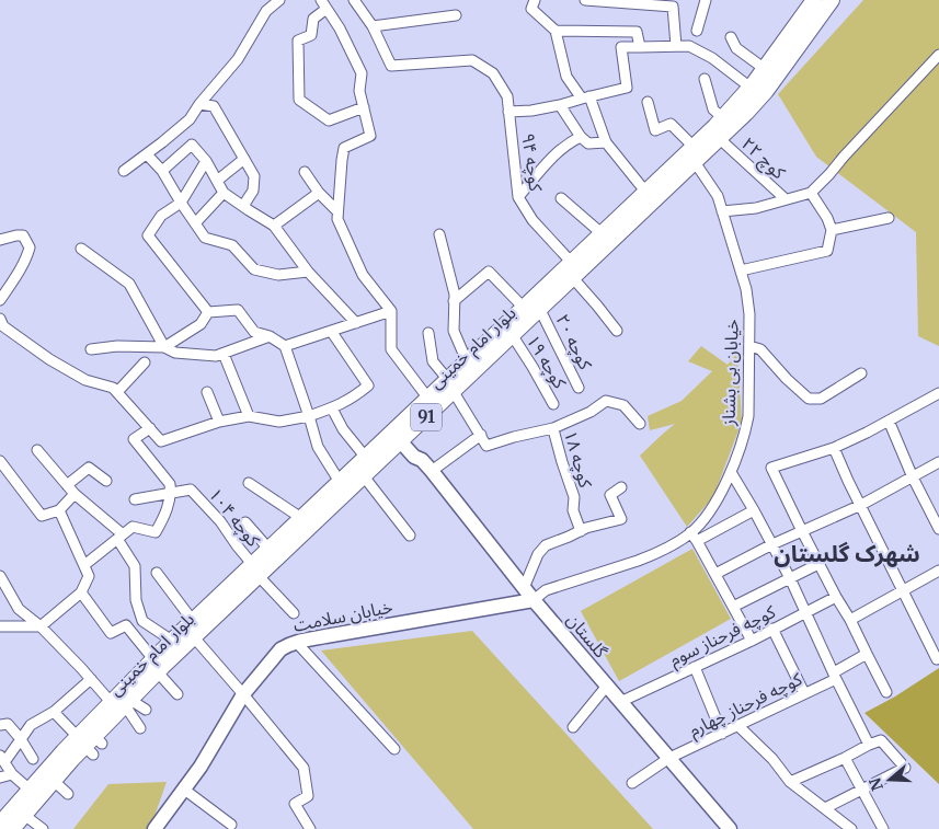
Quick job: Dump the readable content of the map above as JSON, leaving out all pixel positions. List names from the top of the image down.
{
  "streets": {
    "main road": [
      "بلوار امام خمینی",
      "91",
      "خیابان سلامت",
      "گلستان"
    ],
    "street": [
      "کوچ ۲۲",
      "کوچه ۹۴",
      "کوچه ۲۰",
      "کوچه ۱۹",
      "خیابان بی بشناز",
      "کوچه ۱۸",
      "کوچه ۱۰۴",
      "کوچه فرحناز سوم",
      "کوچه فرحناز چهارم"
    ]
  },
  "crossings": [
    ["کوچ ۲۲", "بلوار امام خمینی"],
    ["کوچه ۹۴", "بلوار امام خمینی"],
    ["کوچه ۲۰", "بلوار امام خمینی"],
    ["بلوار امام خمینی", "کوچه ۱۹"],
    ["بلوار امام خمینی", "خیابان بی بشناز"],
    ["بلوار امام خمینی", "کوچه ۱۰۴"],
    ["بلوار امام خمینی", "گلستان"],
    ["خیابان بی بشناز", "خیابان سلامت"],
    ["خیابان بی بشناز", "گلستان"],
    ["خیابان سلامت", "گلستان"],
    ["گلستان", "کوچه فرحناز سوم"],
    ["گلستان", "کوچه فرحناز چهارم"]
  ],
  "districts": ["شهرک گلستان"],
  "north": "left"
}
